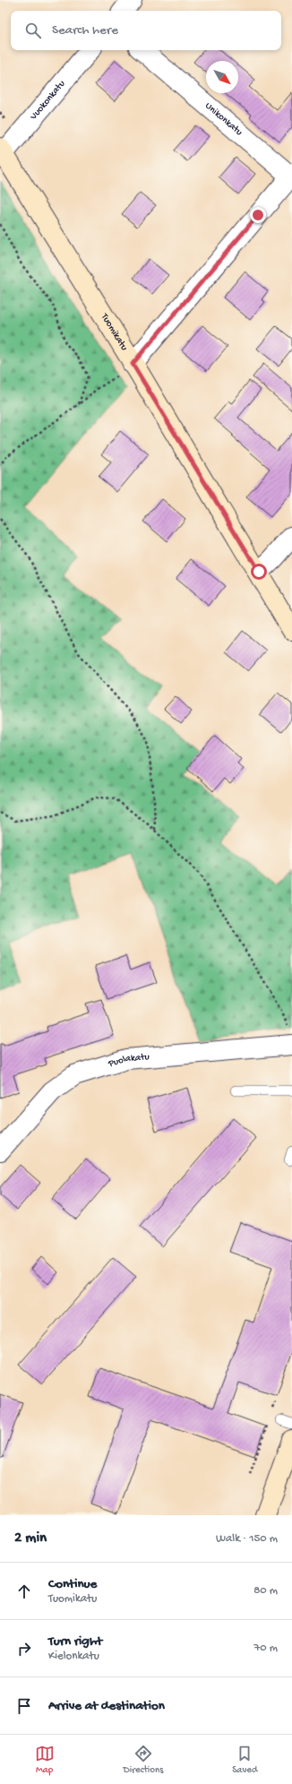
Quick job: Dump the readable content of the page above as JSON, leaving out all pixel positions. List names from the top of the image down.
{
  "streets": {
    "street": [
      "Vuokonkatu",
      "Unikonkatu",
      "Tuomikatu",
      "Puolakatu"
    ]
  },
  "crossings": [
    ["Vuokonkatu", "Tuomikatu"]
  ],
  "north": "bottom right",
  "page": {
    "search": "Search here",
    "heading": ["2 min", "Walk · 150 m"],
    "list": [
      ["Continue", "Tuomikatu", "80 m"],
      ["Turn right", "Kielonkatu", "70 m"],
      "Arrive at destination"
    ],
    "nav": ["Map", "Directions", "Saved"]
  }
}
